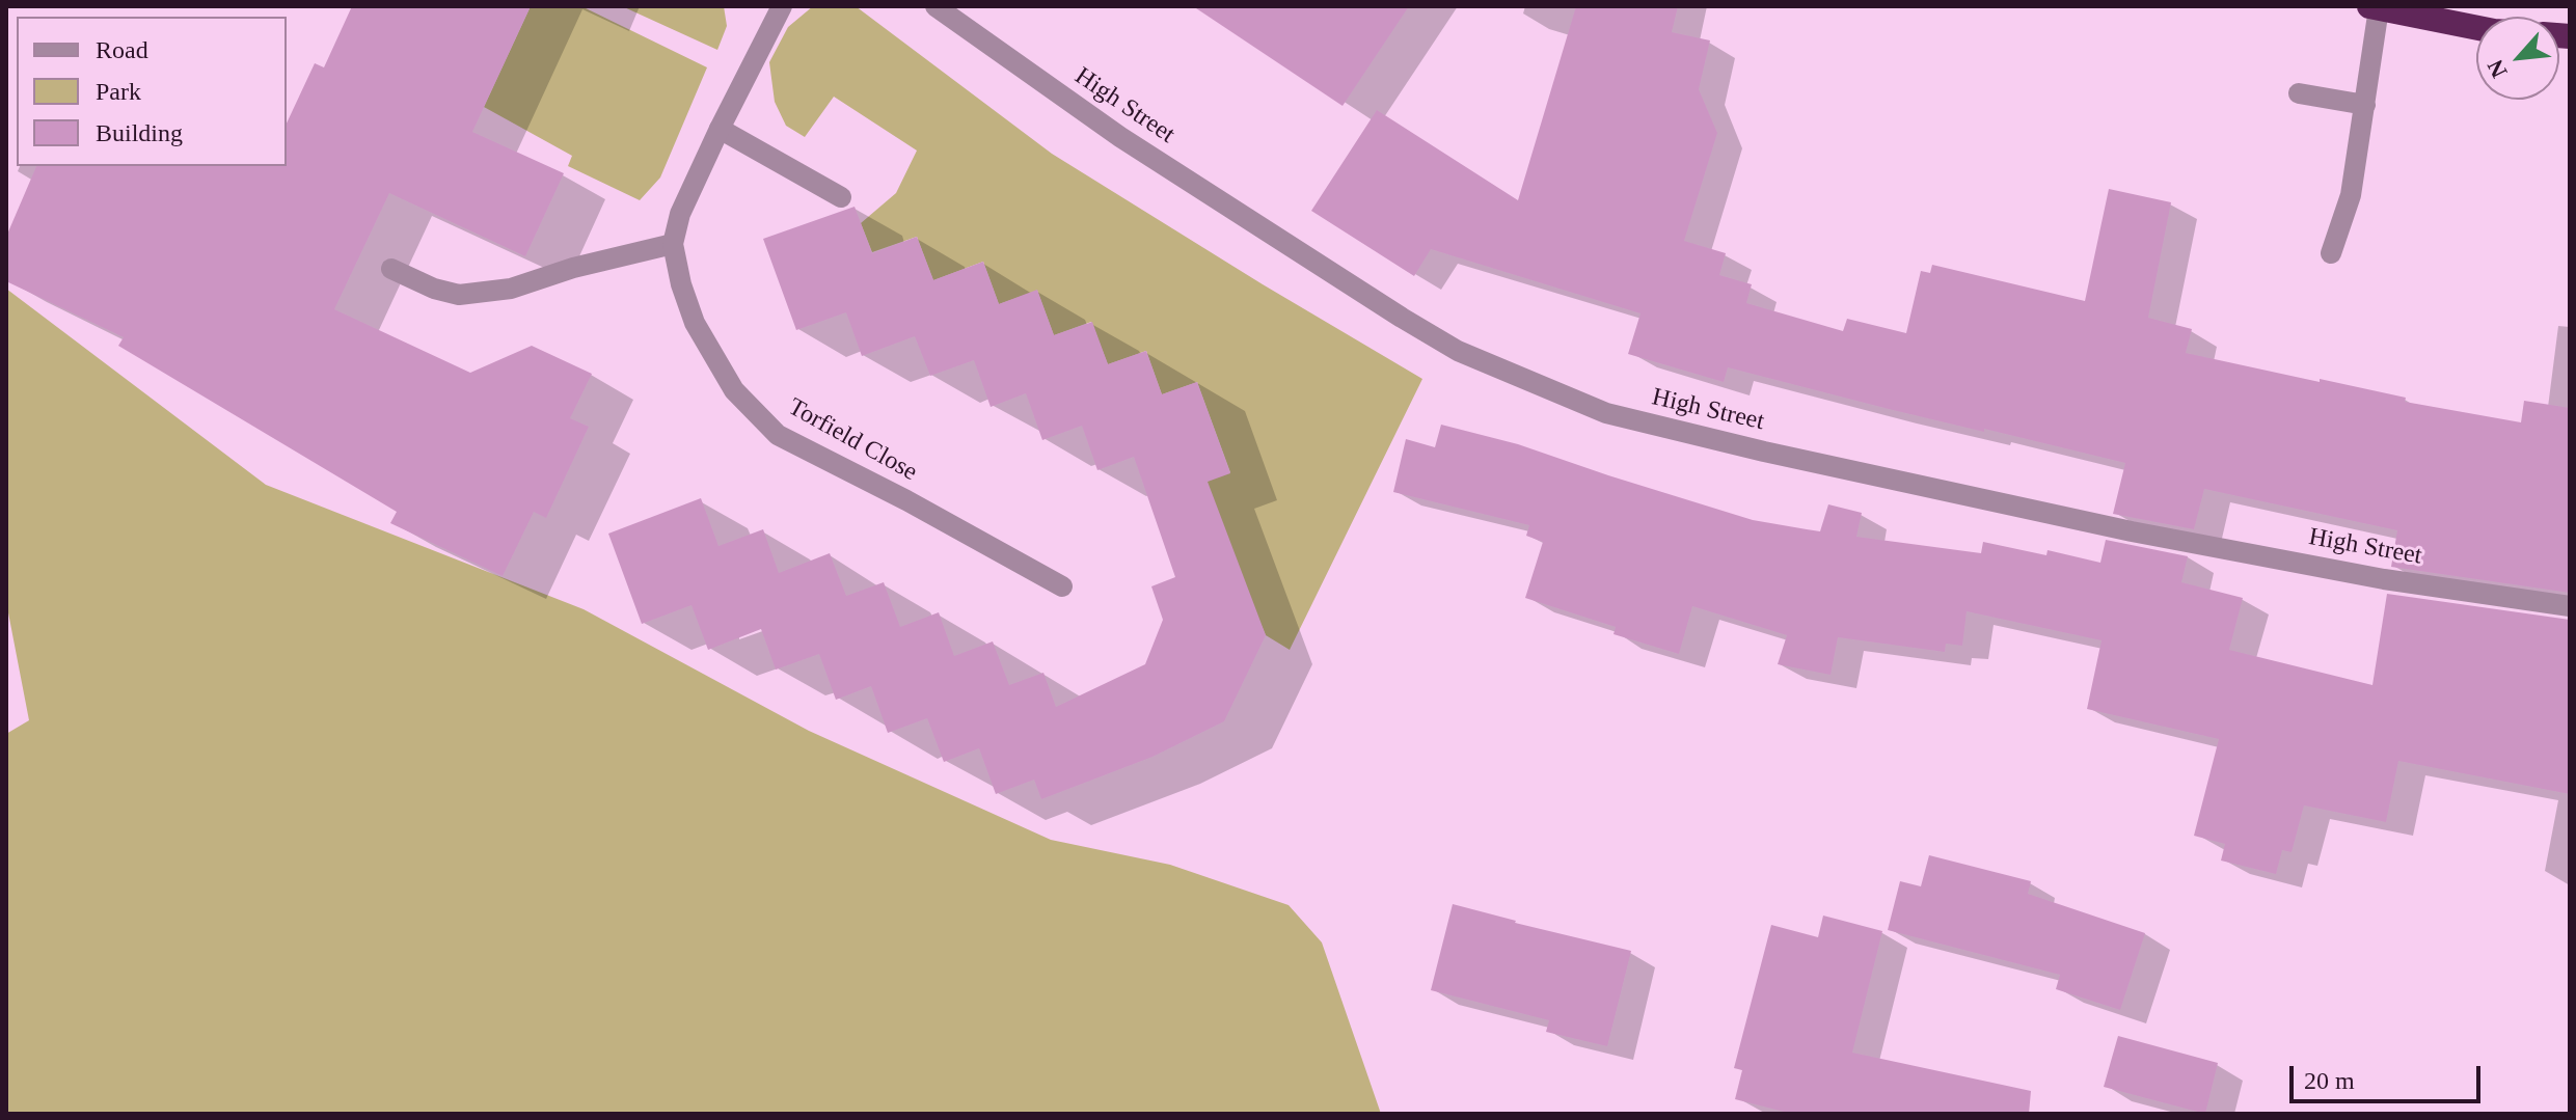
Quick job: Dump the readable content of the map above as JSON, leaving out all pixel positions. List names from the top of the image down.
{
  "streets": {
    "street": ["High Street", "Torfield Close"]
  },
  "legend": ["Road", "Park", "Building"],
  "scale_bar": "20 m",
  "north": "bottom left"
}
